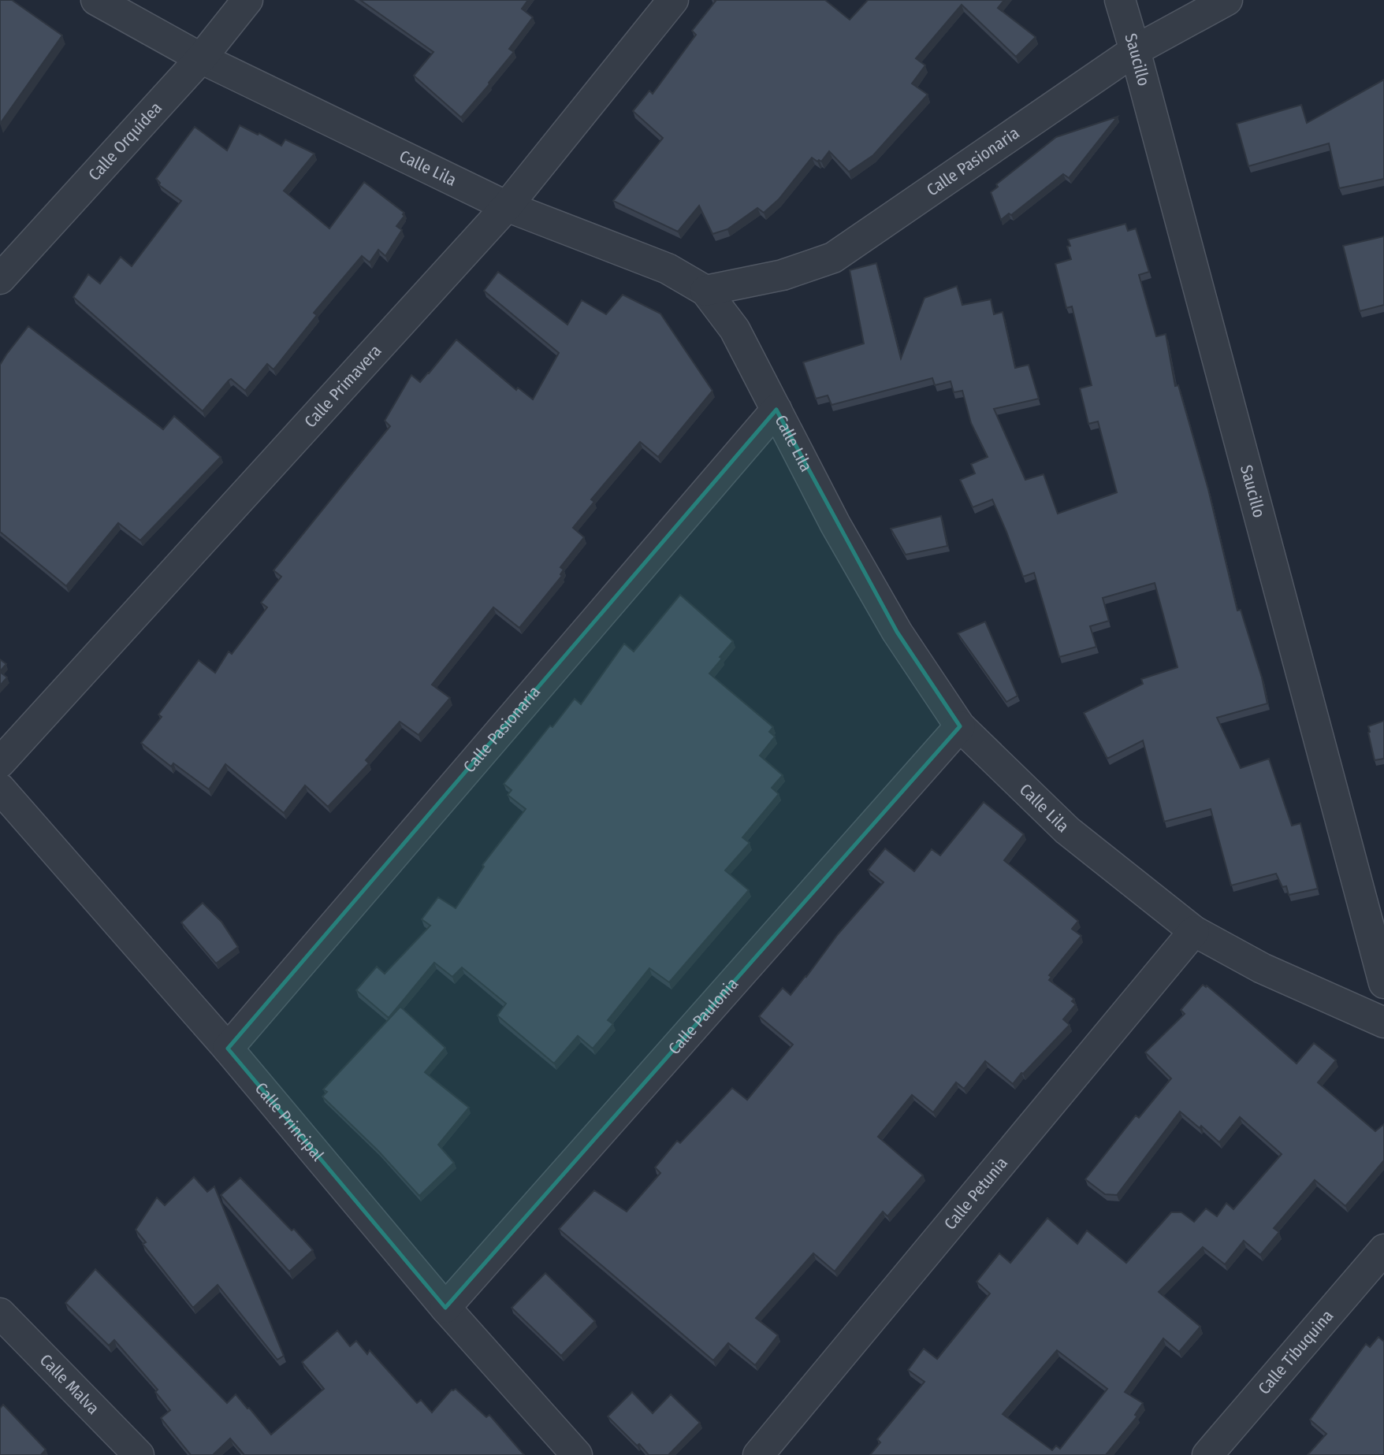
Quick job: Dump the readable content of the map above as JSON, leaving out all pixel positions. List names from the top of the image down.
{
  "streets": {
    "street": [
      "Saucillo",
      "Calle Orquídea",
      "Calle Pasionaria",
      "Calle Lila",
      "Calle Primavera",
      "Calle Paulonia",
      "Calle Principal",
      "Calle Petunia",
      "Calle Tibuquina",
      "Calle Malva"
    ]
  },
  "crossings": [
    ["Saucillo", "Calle Pasionaria"],
    ["Calle Orquídea", "Calle Lila"],
    ["Calle Pasionaria", "Calle Lila"],
    ["Calle Pasionaria", "Calle Principal"],
    ["Calle Lila", "Calle Primavera"],
    ["Calle Lila", "Calle Paulonia"],
    ["Calle Lila", "Calle Petunia"],
    ["Calle Paulonia", "Calle Principal"]
  ]
}
